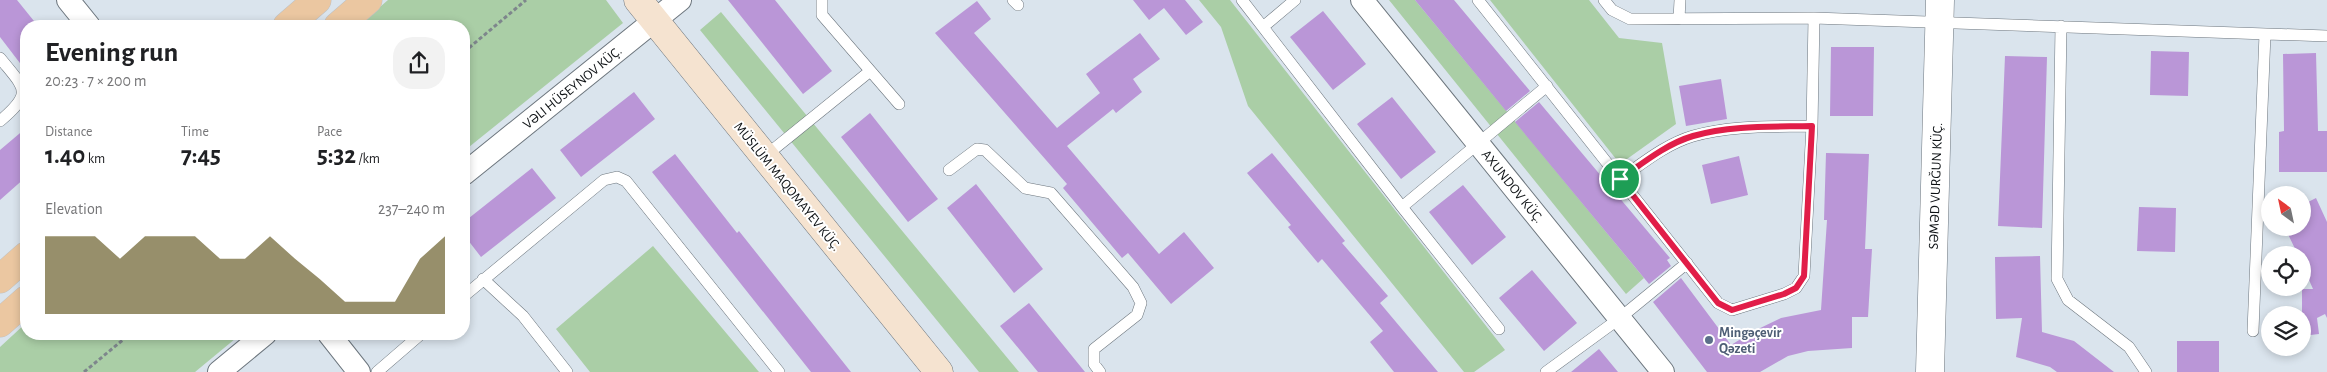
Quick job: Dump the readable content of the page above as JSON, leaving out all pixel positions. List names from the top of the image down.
{
  "streets": {
    "main road": ["MÜSLÜM MAQOMAYEV KÜÇ."],
    "street": ["VƏLI HÜSEYNOV KÜÇ.", "AXUNDOV KÜÇ.", "SƏMƏD VURĞUN KÜÇ."]
  },
  "crossings": [
    ["VƏLI HÜSEYNOV KÜÇ.", "MÜSLÜM MAQOMAYEV KÜÇ."]
  ],
  "places": ["Mingəçevir Qəzeti"],
  "north": "top left",
  "page": {
    "heading": ["Evening run", "20:23 · 7 × 200 m"],
    "stats": [
      ["Distance", "1.40 km"],
      ["Time", "7:45"],
      ["Pace", "5:32 /km"]
    ],
    "chart": ["Elevation", "237–240 m"]
  }
}
